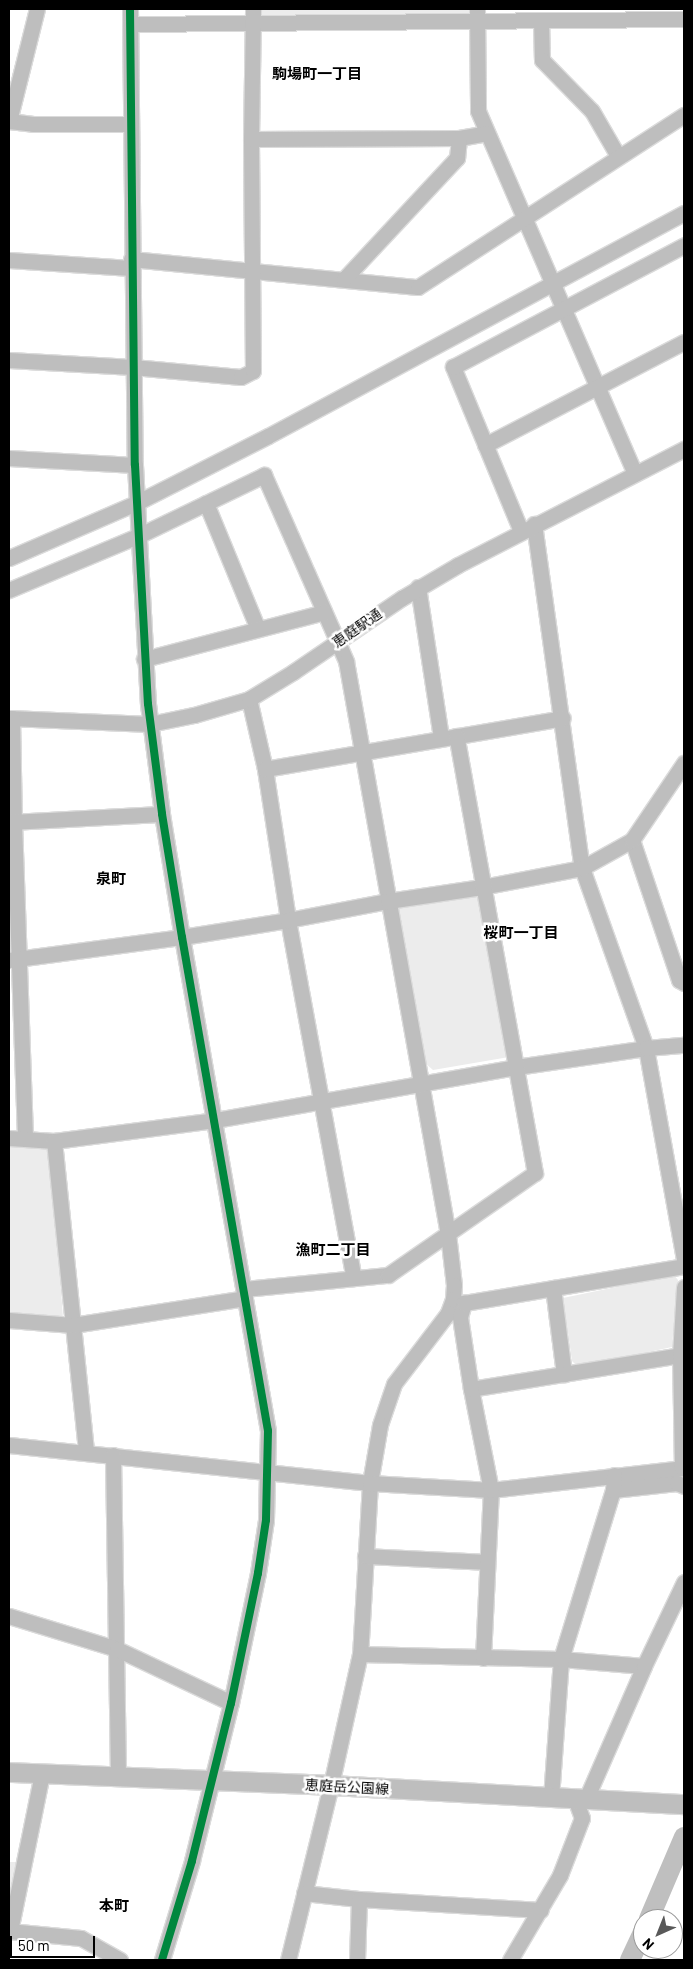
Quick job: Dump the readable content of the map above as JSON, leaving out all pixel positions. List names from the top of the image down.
{
  "streets": {
    "main road": ["恵庭岳公園線"],
    "street": ["恵庭駅通"]
  },
  "districts": [
    "駒場町一丁目",
    "泉町",
    "桜町一丁目",
    "漁町二丁目",
    "本町"
  ],
  "scale_bar": "50 m",
  "north": "bottom left"
}
